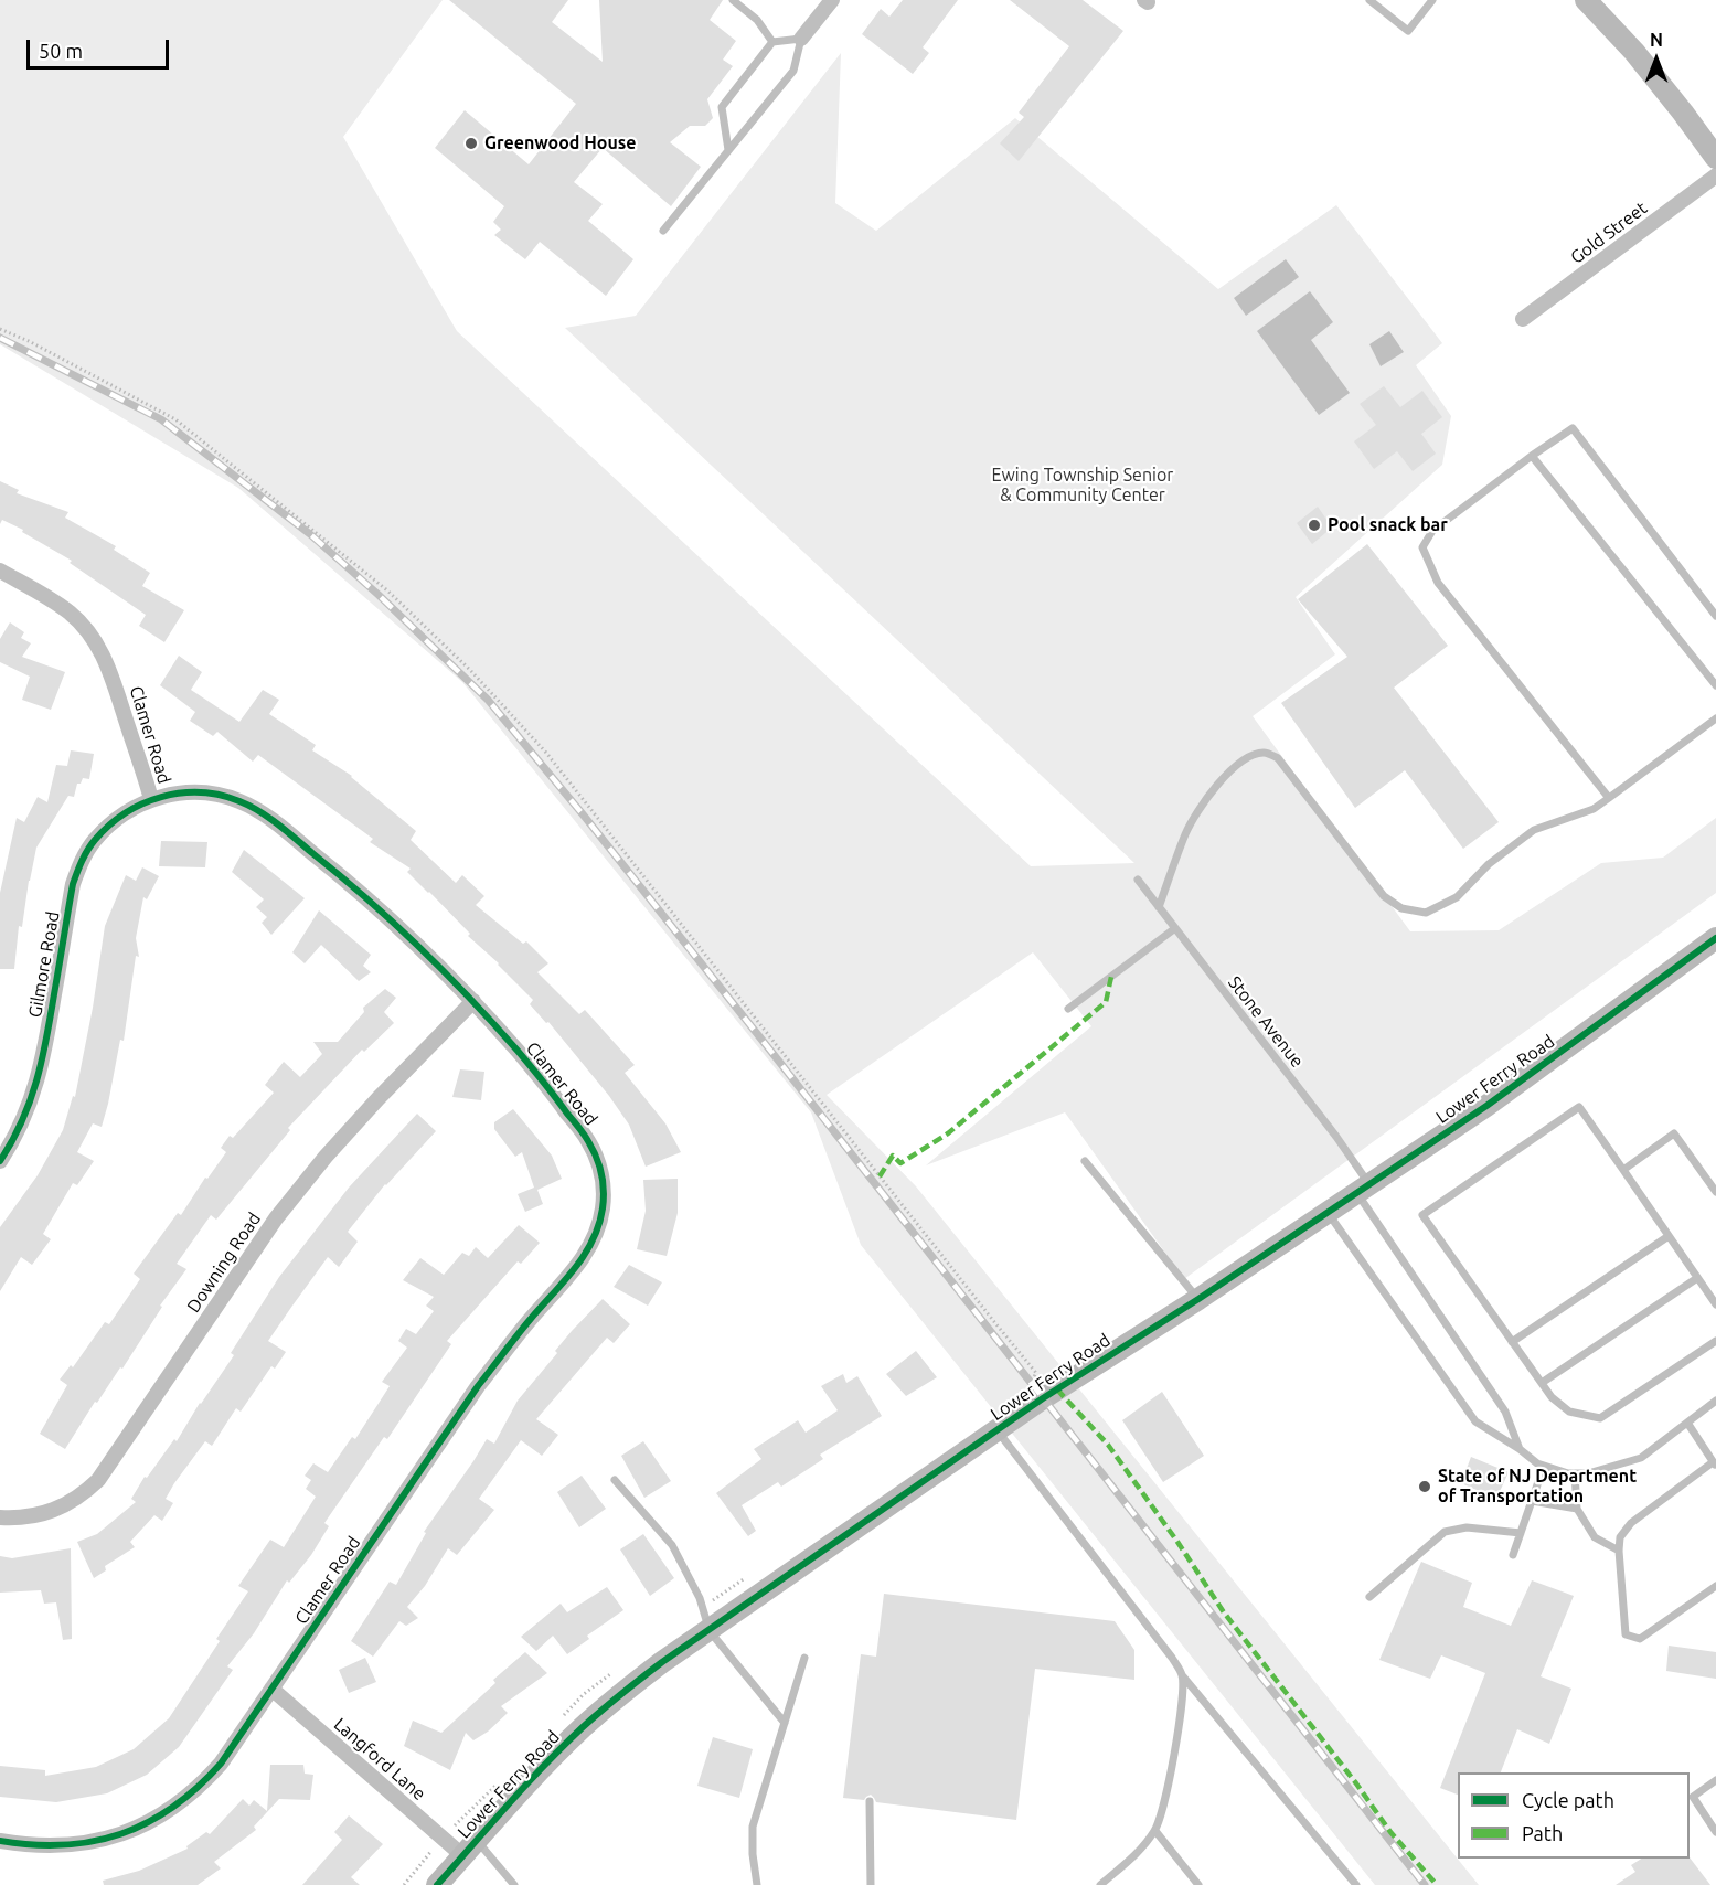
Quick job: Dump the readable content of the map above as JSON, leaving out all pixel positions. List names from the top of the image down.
{
  "streets": {
    "street": [
      "Gold Street",
      "Clamer Road",
      "Gilmore Road",
      "Lower Ferry Road",
      "Downing Road",
      "Langford Lane"
    ],
    "lane": ["Stone Avenue"]
  },
  "crossings": [
    ["Clamer Road", "Gilmore Road"],
    ["Clamer Road", "Downing Road"],
    ["Clamer Road", "Langford Lane"],
    ["Stone Avenue", "Lower Ferry Road"],
    ["Lower Ferry Road", "Langford Lane"]
  ],
  "parks": ["Ewing Township Senior & Community Center"],
  "places": ["Greenwood House", "Pool snack bar", "State of NJ Department of Transportation"],
  "legend": ["Cycle path", "Path"],
  "scale_bar": "50 m",
  "north": "top"
}
